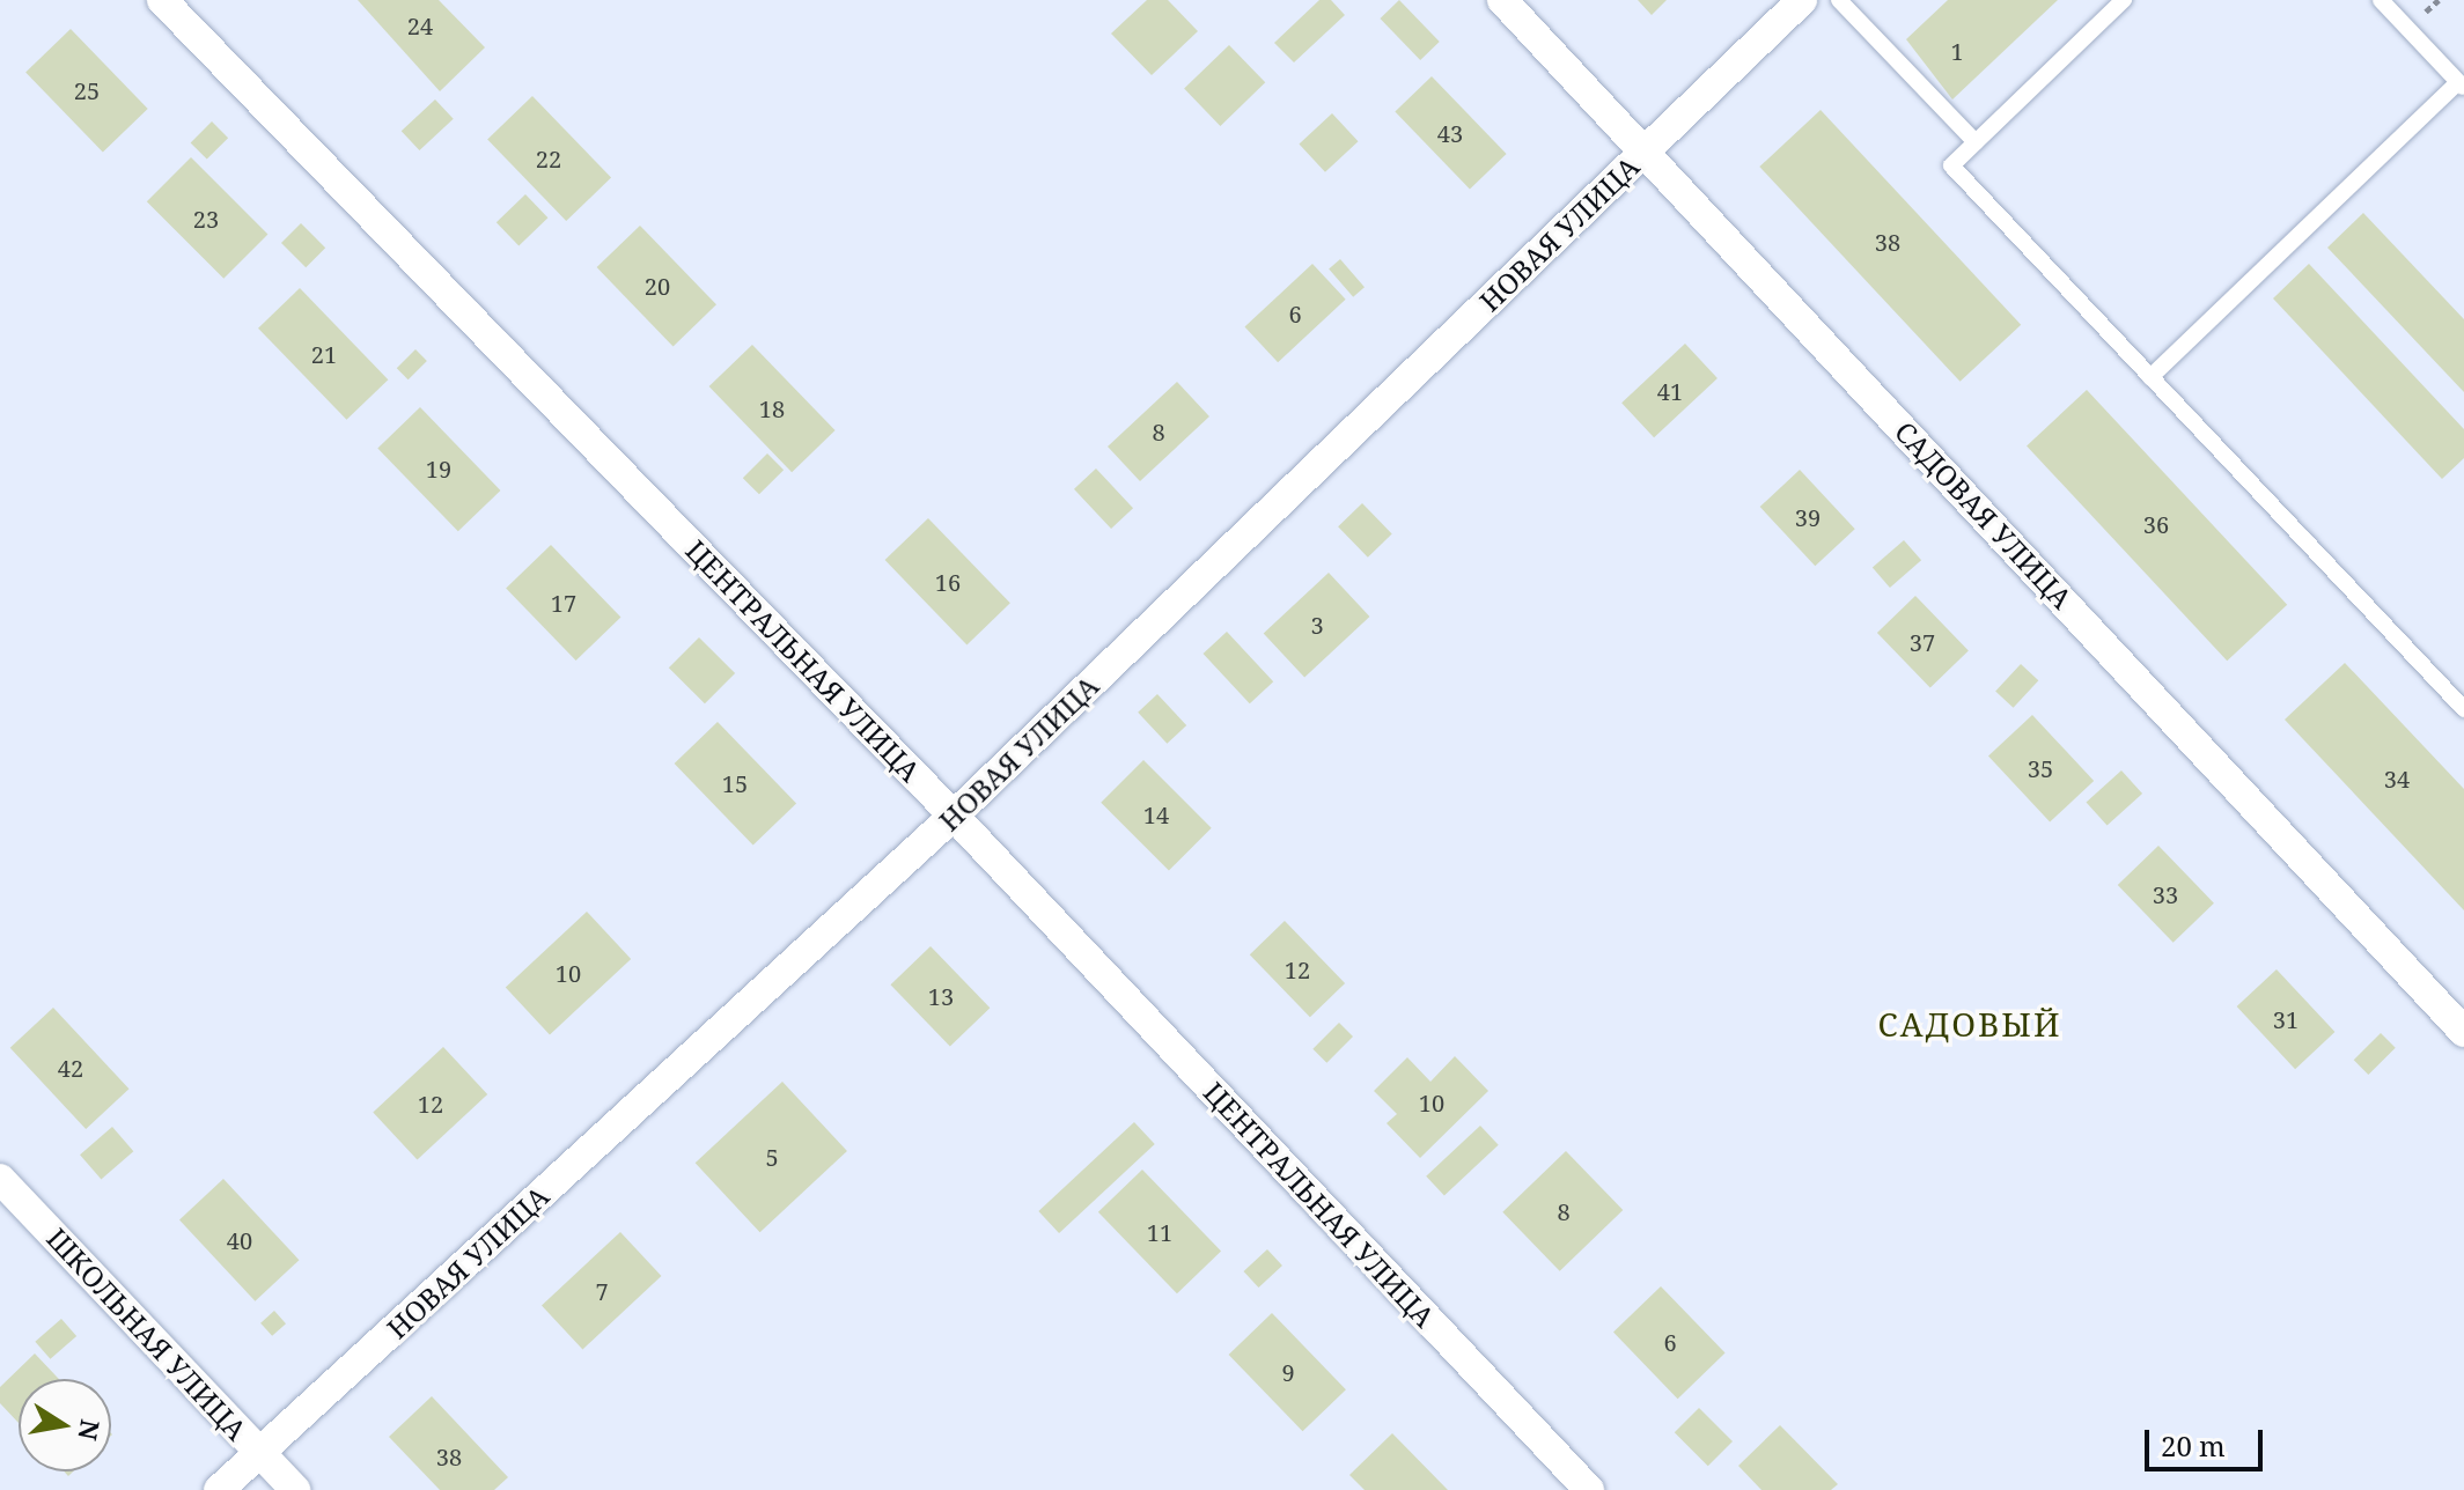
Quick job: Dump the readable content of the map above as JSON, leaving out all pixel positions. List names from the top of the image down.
{
  "streets": {
    "street": [
      "НОВАЯ УЛИЦА",
      "САДОВАЯ УЛИЦА",
      "ЦЕНТРАЛЬНАЯ УЛИЦА",
      "ШКОЛЬНАЯ УЛИЦА"
    ]
  },
  "crossings": [
    ["НОВАЯ УЛИЦА", "САДОВАЯ УЛИЦА"],
    ["НОВАЯ УЛИЦА", "ЦЕНТРАЛЬНАЯ УЛИЦА"],
    ["НОВАЯ УЛИЦА", "ШКОЛЬНАЯ УЛИЦА"]
  ],
  "districts": ["САДОВЫЙ"],
  "house_numbers": [
    "24",
    "1",
    "25",
    "43",
    "22",
    "23",
    "38",
    "20",
    "6",
    "21",
    "41",
    "18",
    "8",
    "19",
    "39",
    "36",
    "16",
    "17",
    "3",
    "37",
    "35",
    "34",
    "15",
    "14",
    "33",
    "12",
    "10",
    "13",
    "31",
    "42",
    "10",
    "12",
    "5",
    "8",
    "11",
    "40",
    "7",
    "6",
    "9",
    "38"
  ],
  "scale_bar": "20 m",
  "north": "right"
}
